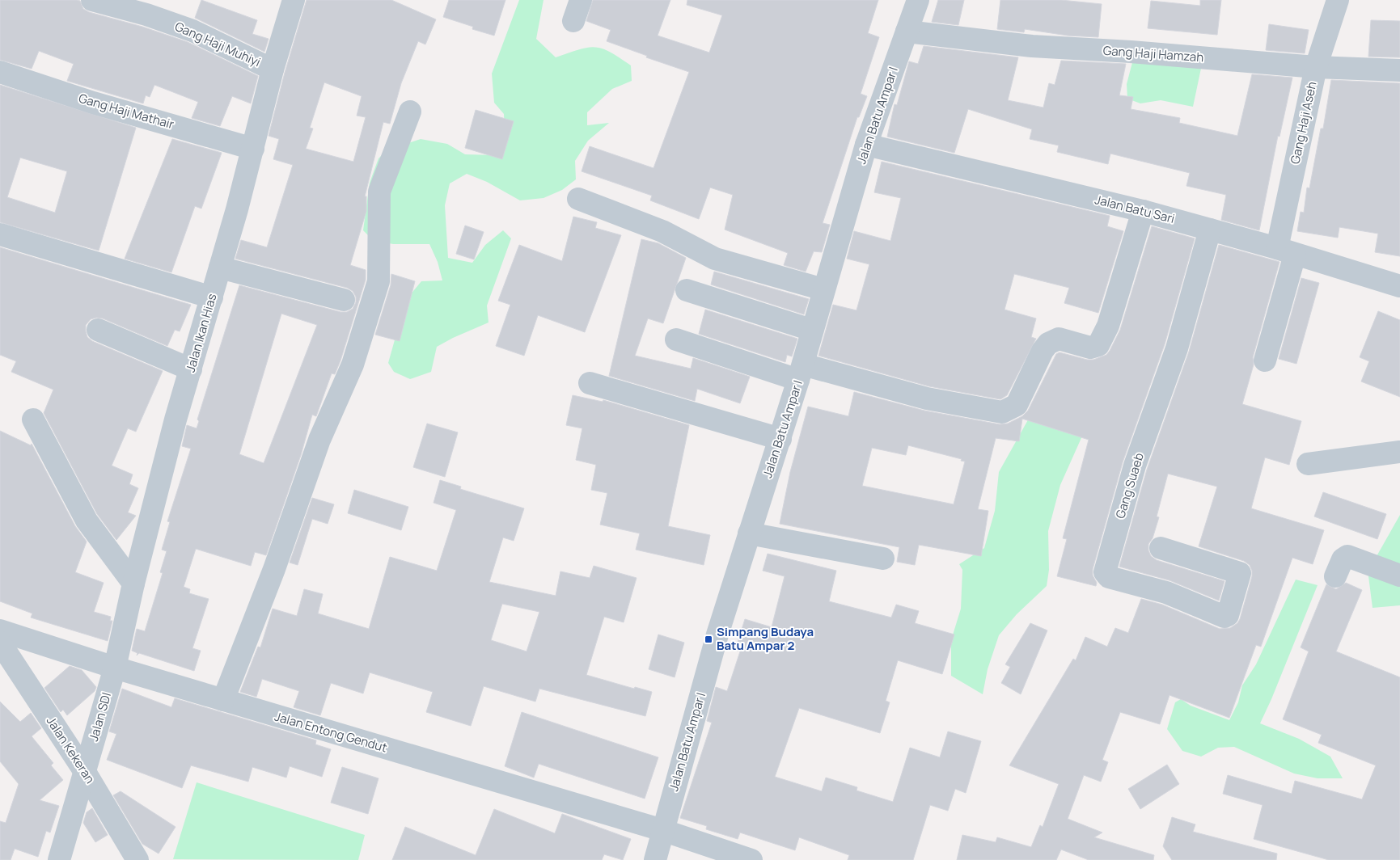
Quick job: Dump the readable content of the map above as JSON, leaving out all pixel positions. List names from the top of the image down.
{
  "streets": {
    "street": [
      "Gang Haji Muhiyi",
      "Gang Haji Hamzah",
      "Gang Haji Mathair",
      "Jalan Batu Ampar I",
      "Gang Haji Aseh",
      "Jalan Batu Sari",
      "Jalan Ikan Hias",
      "Gang Suaeb",
      "Jalan SDI",
      "Jalan Entong Gendut",
      "Jalan Kekeran"
    ]
  },
  "crossings": [
    ["Gang Haji Muhiyi", "Jalan Ikan Hias"],
    ["Gang Haji Hamzah", "Jalan Batu Ampar I"],
    ["Gang Haji Hamzah", "Gang Haji Aseh"],
    ["Gang Haji Mathair", "Jalan Ikan Hias"],
    ["Jalan Batu Ampar I", "Jalan Batu Sari"],
    ["Jalan Batu Ampar I", "Jalan Entong Gendut"],
    ["Gang Haji Aseh", "Jalan Batu Sari"],
    ["Jalan Batu Sari", "Gang Suaeb"],
    ["Jalan Ikan Hias", "Jalan SDI"],
    ["Jalan Ikan Hias", "Jalan Entong Gendut"],
    ["Jalan SDI", "Jalan Entong Gendut"],
    ["Jalan SDI", "Jalan Kekeran"]
  ],
  "places": {
    "transit": ["Simpang Budaya Batu Ampar 2"]
  }
}
